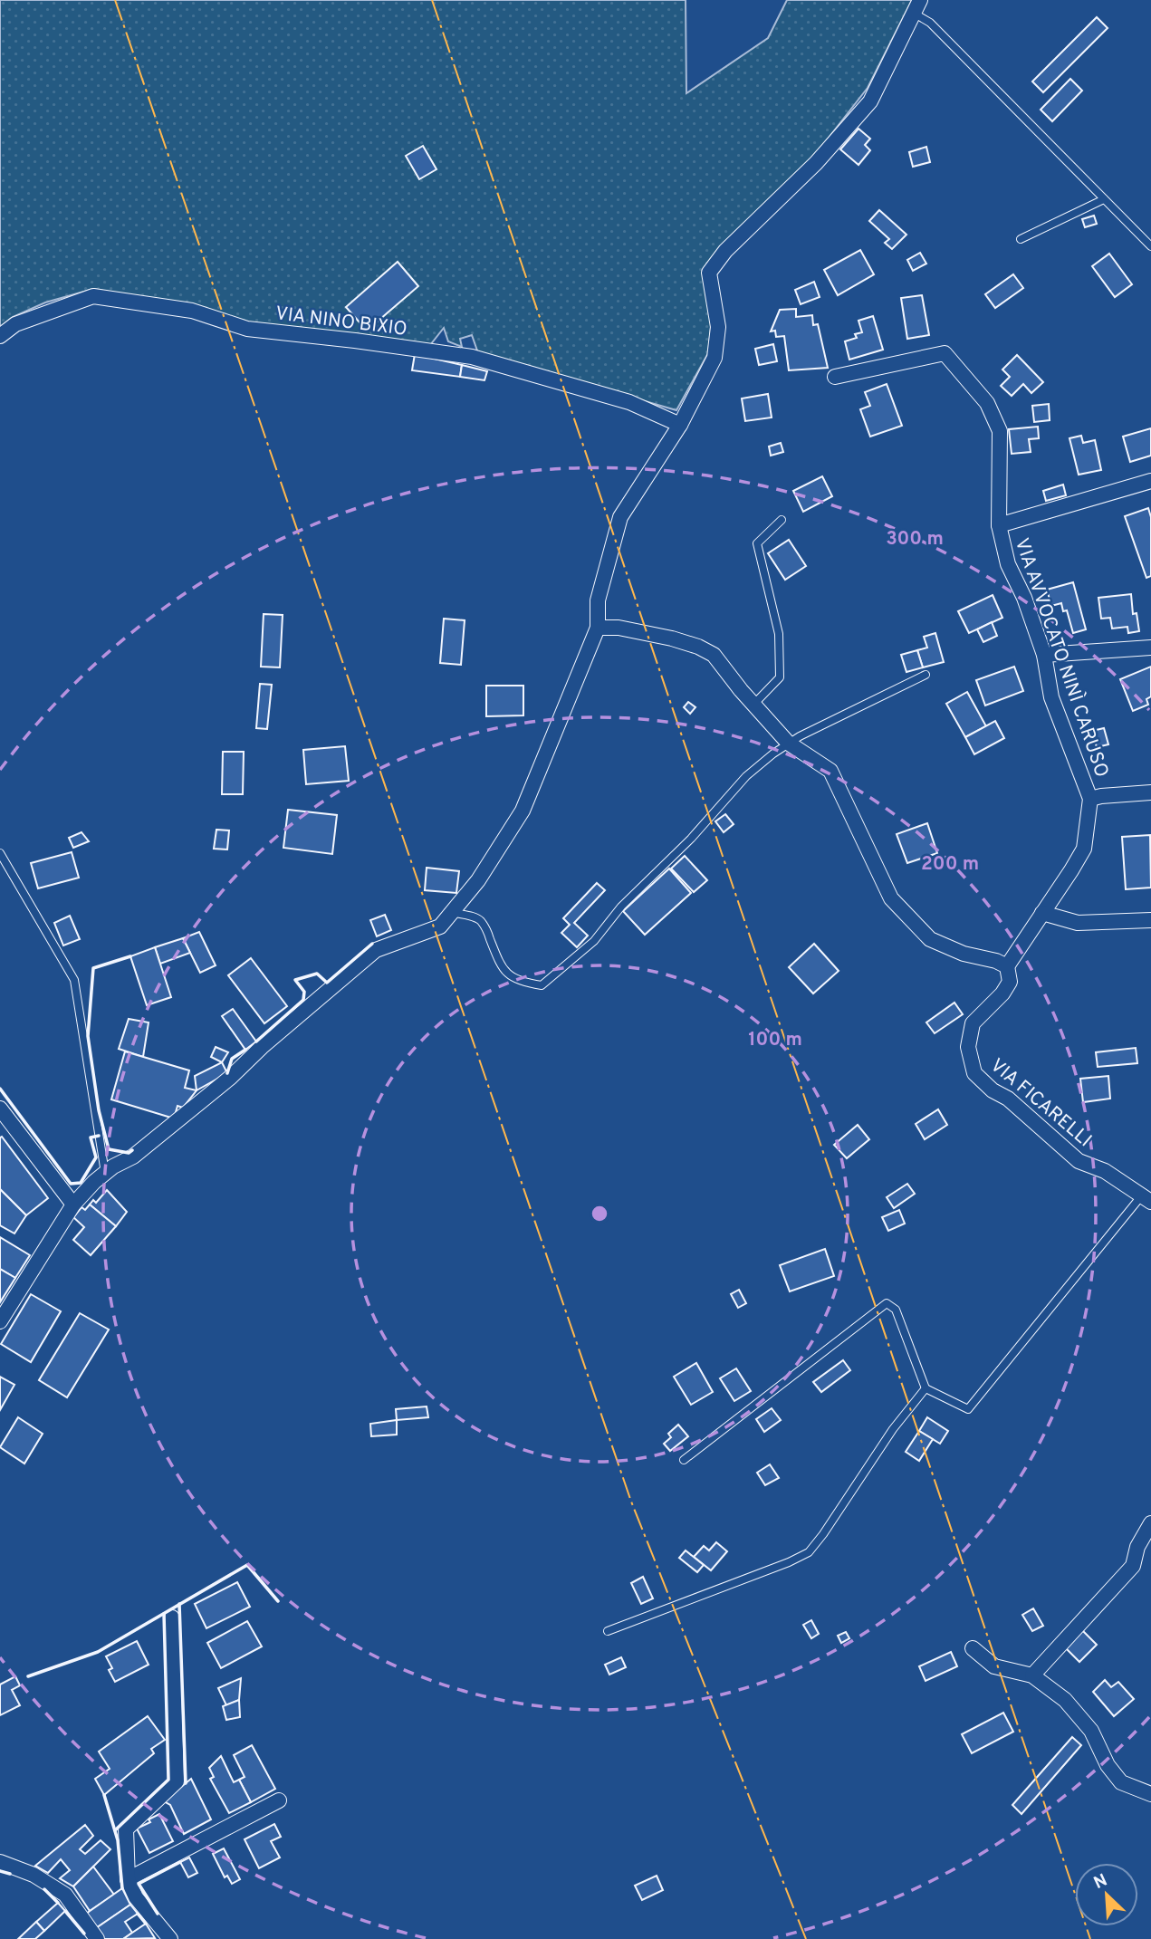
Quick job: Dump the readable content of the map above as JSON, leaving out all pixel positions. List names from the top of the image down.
{
  "streets": {
    "street": ["VIA NINO BIXIO", "VIA AVVOCATO NINÌ CARUSO", "VIA FICARELLI"]
  },
  "crossings": [
    ["VIA AVVOCATO NINÌ CARUSO", "VIA FICARELLI"]
  ],
  "north": "top left",
  "rings": ["300 m", "200 m", "100 m"]
}
